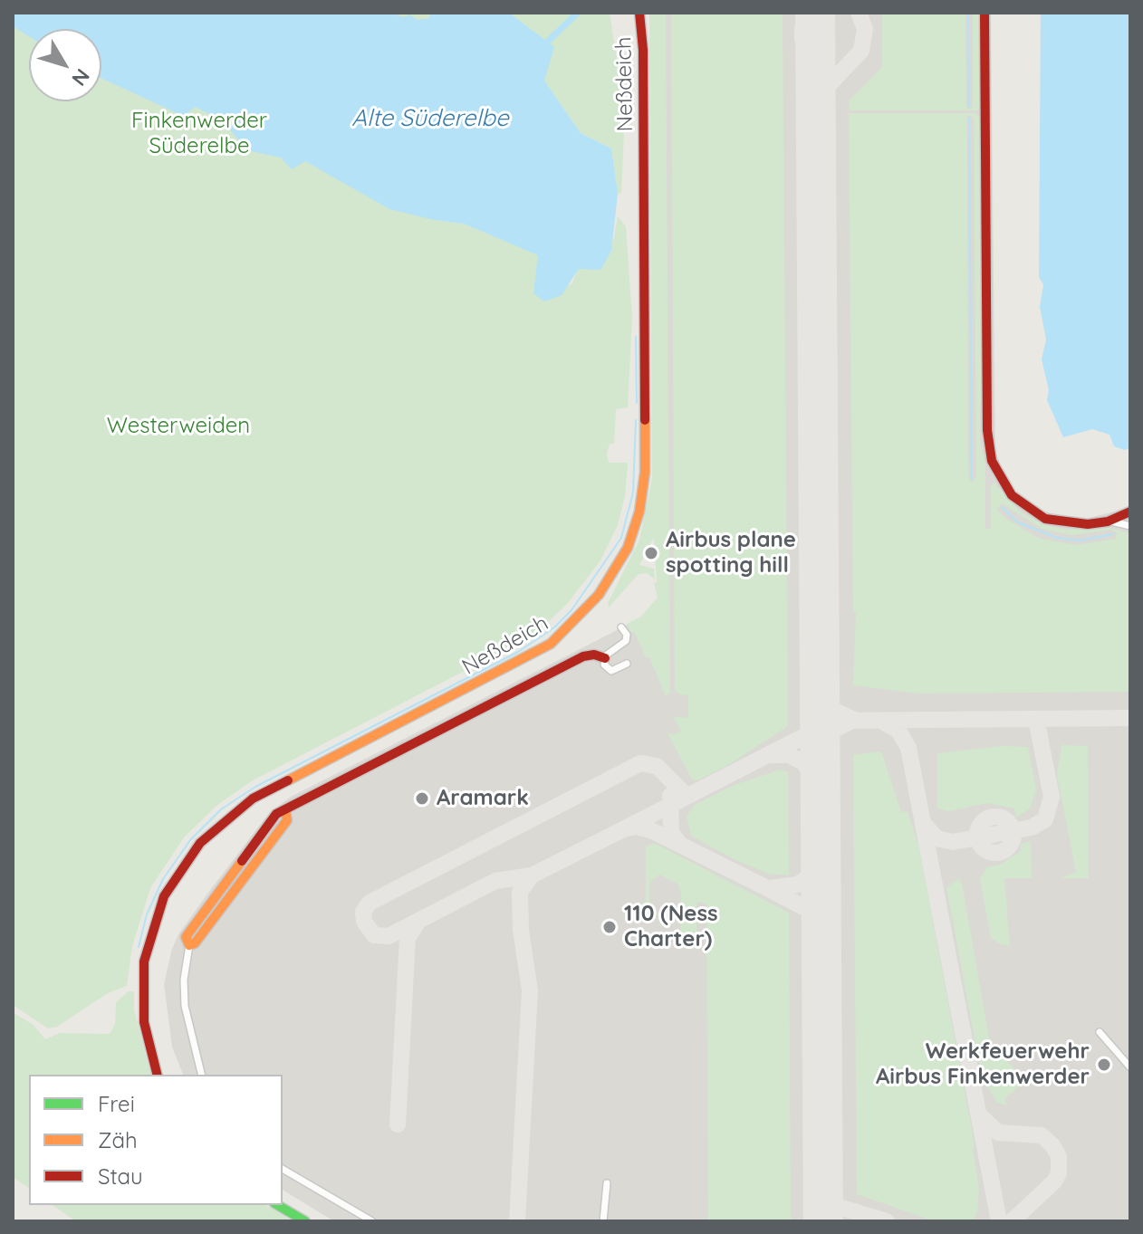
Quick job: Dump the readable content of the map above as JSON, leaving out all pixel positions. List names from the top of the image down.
{
  "streets": {
    "street": ["Neßdeich"]
  },
  "water": ["Alte Süderelbe"],
  "parks": ["Finkenwerder Süderelbe", "Westerweiden"],
  "places": [
    "Airbus plane spotting hill",
    "Aramark",
    "110 (Ness Charter)",
    "Werkfeuerwehr Airbus Finkenwerder"
  ],
  "legend": ["Frei", "Zäh", "Stau"],
  "north": "bottom right"
}
